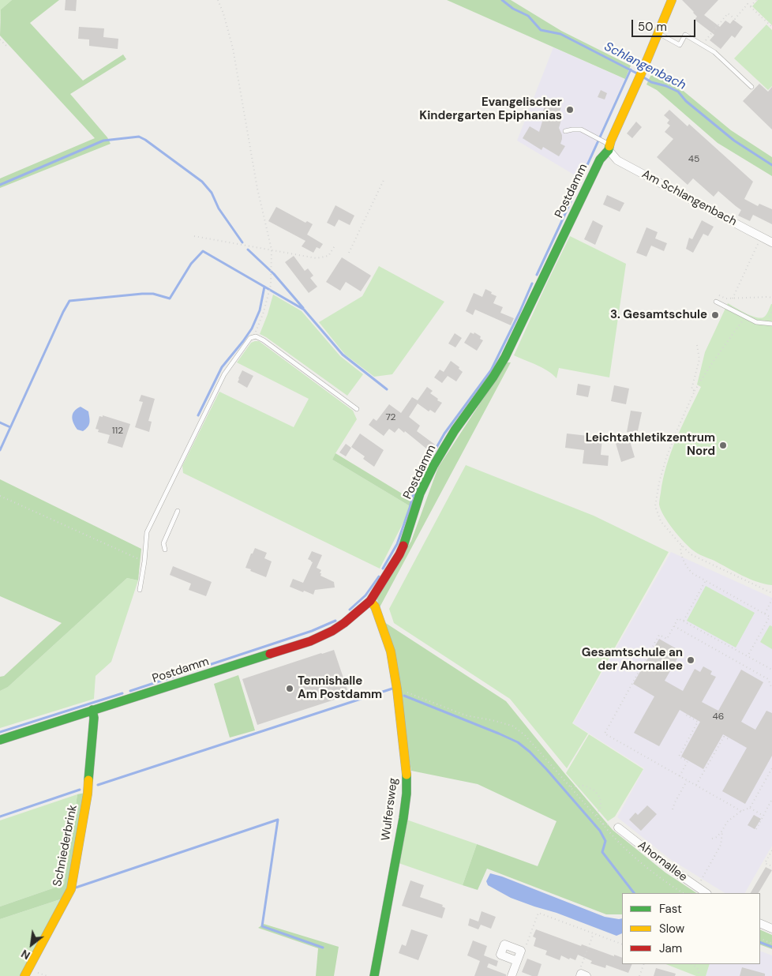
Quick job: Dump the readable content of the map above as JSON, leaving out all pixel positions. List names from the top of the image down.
{
  "streets": {
    "street": [
      "Postdamm",
      "Am Schlangenbach",
      "Wulfersweg",
      "Schniederbrink",
      "Ahornallee"
    ]
  },
  "crossings": [
    ["Postdamm", "Am Schlangenbach"],
    ["Postdamm", "Wulfersweg"],
    ["Postdamm", "Schniederbrink"]
  ],
  "water": ["Schlangenbach"],
  "places": [
    "Evangelischer Kindergarten Epiphanias",
    "3. Gesamtschule",
    "Leichtathletikzentrum Nord",
    "Gesamtschule an der Ahornallee",
    "Tennishalle Am Postdamm"
  ],
  "house_numbers": [
    "45",
    "72",
    "112",
    "46"
  ],
  "legend": ["Fast", "Slow", "Jam"],
  "scale_bar": "50 m",
  "north": "bottom left"
}
